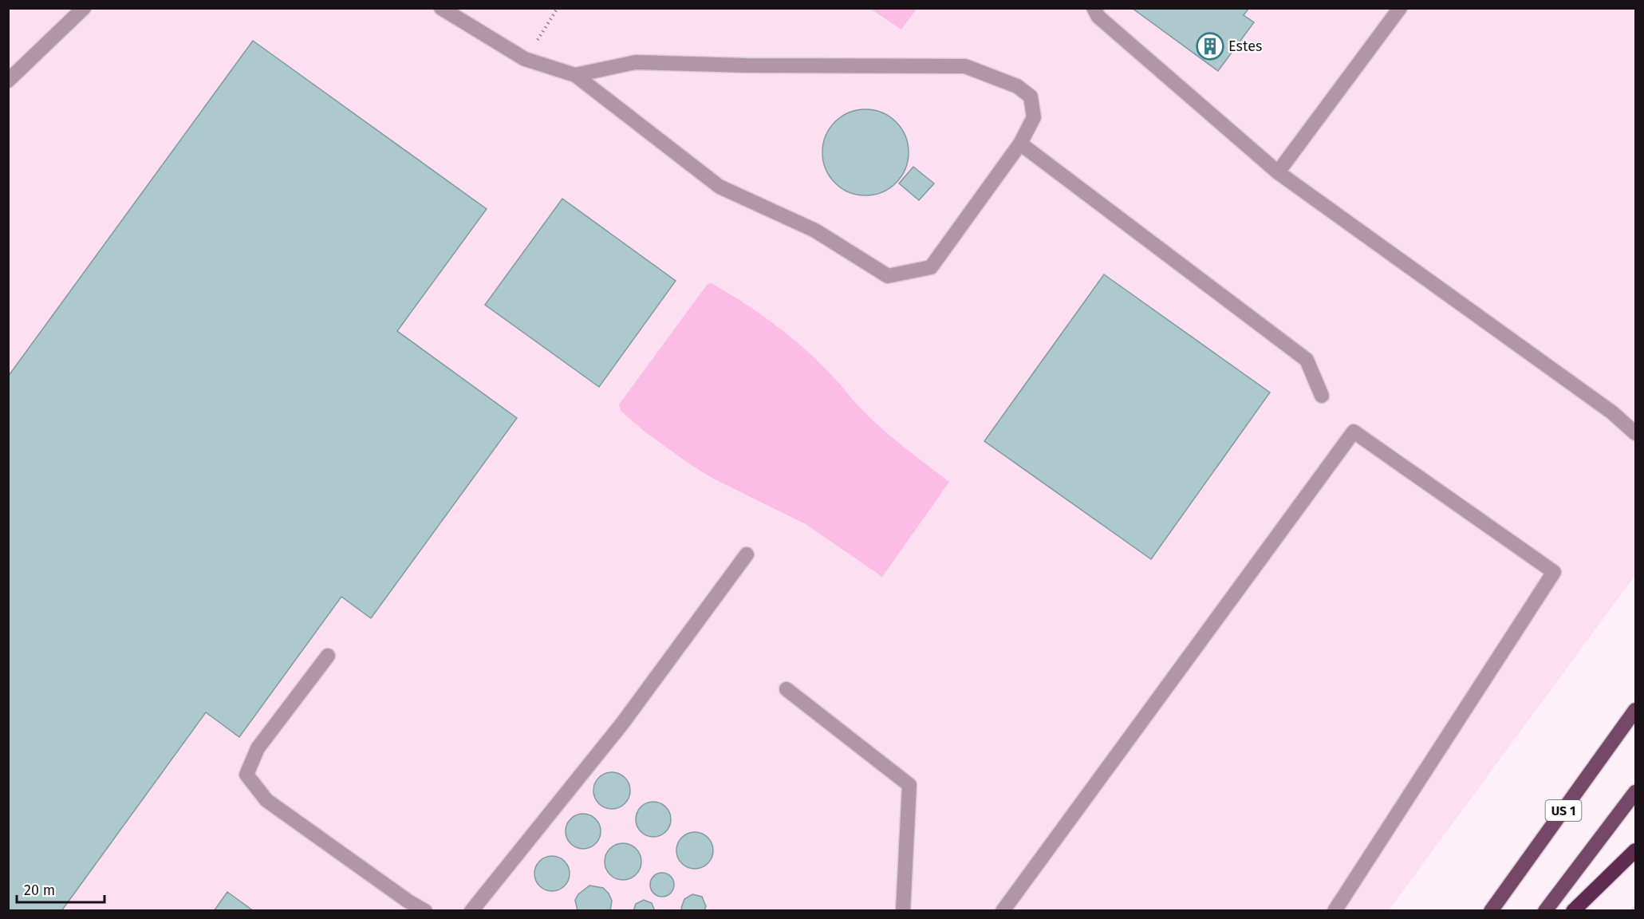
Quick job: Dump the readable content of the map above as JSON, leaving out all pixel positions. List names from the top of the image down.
{
  "streets": {
    "main road": ["US 1"]
  },
  "places": {
    "building": ["Estes"]
  },
  "scale_bar": "20 m"
}
